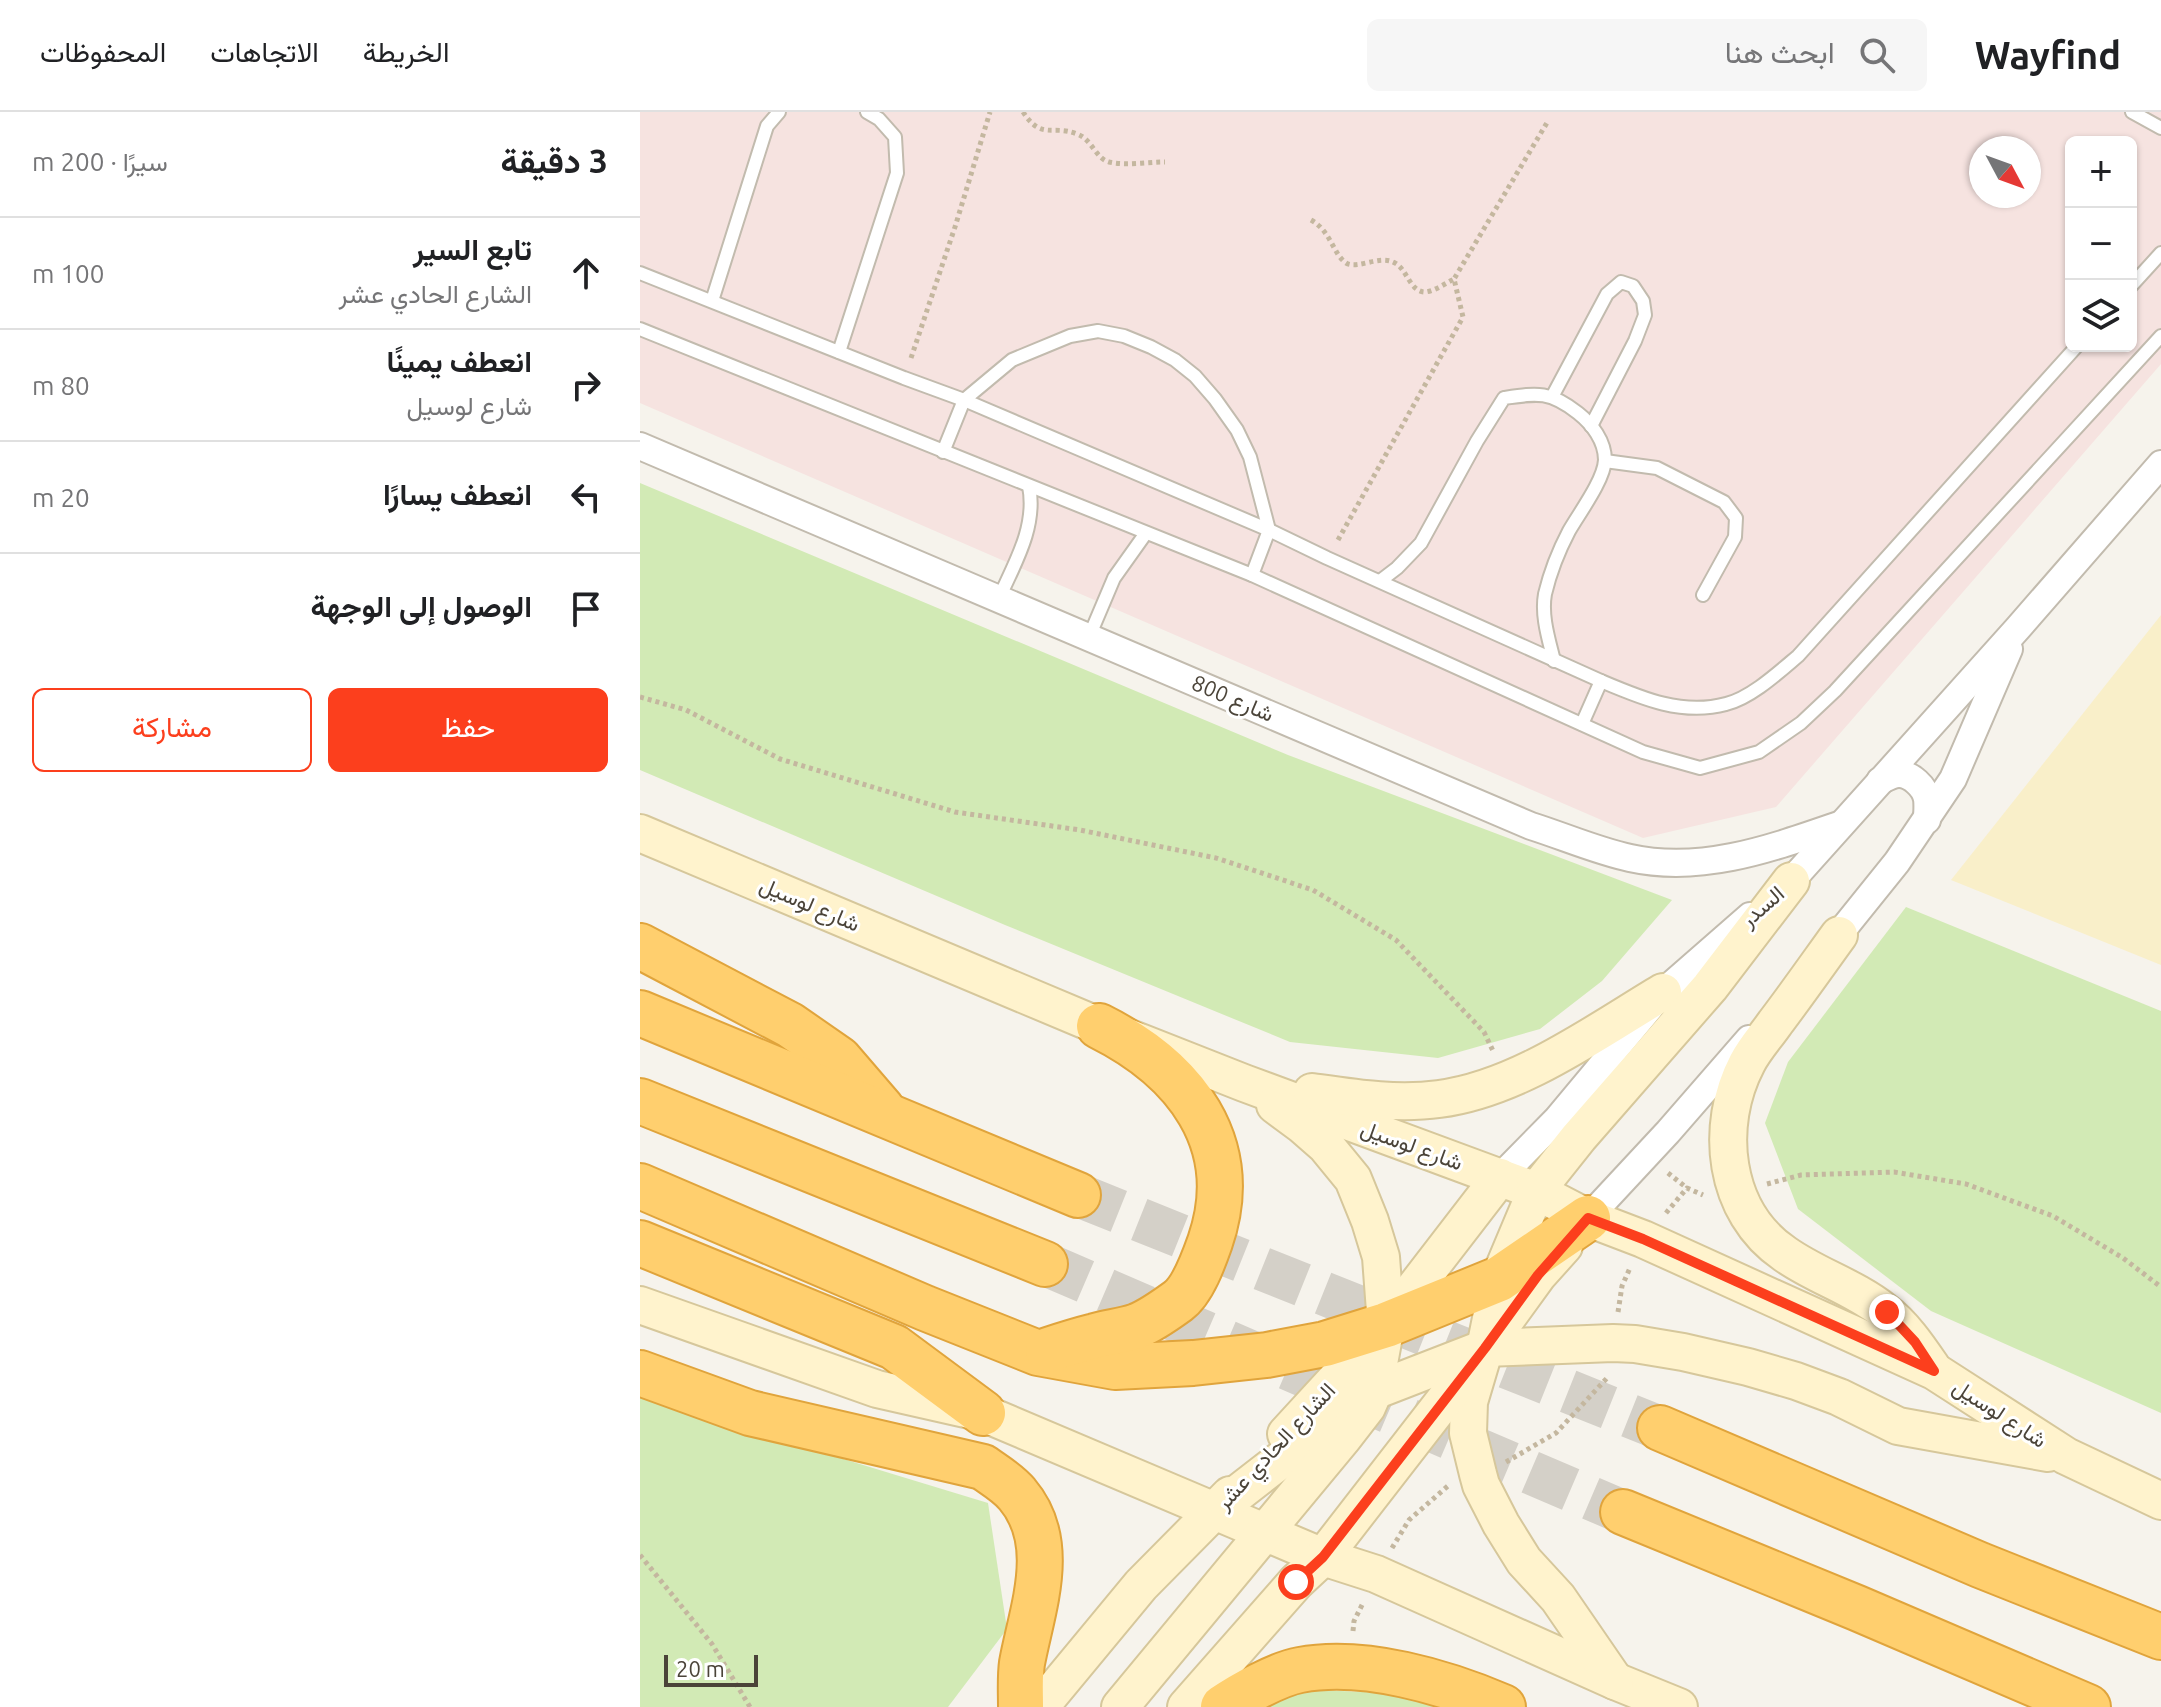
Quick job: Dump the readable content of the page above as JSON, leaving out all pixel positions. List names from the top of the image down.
{
  "streets": {
    "street": [
      "شارع 800",
      "شارع لوسيل",
      "السدر",
      "الشارع الحادي عشر"
    ]
  },
  "crossings": [
    ["شارع 800", "السدر"],
    ["شارع لوسيل", "السدر"],
    ["شارع لوسيل", "الشارع الحادي عشر"],
    ["السدر", "الشارع الحادي عشر"]
  ],
  "scale_bar": "20 m",
  "north": "bottom right",
  "page": {
    "header": "Wayfind",
    "search": "ابحث هنا",
    "nav": ["الخريطة", "الاتجاهات", "المحفوظات"],
    "heading": ["3 دقيقة", "سيرًا · 200 m"],
    "map_buttons": ["+", "−"],
    "list": [
      ["تابع السير", "الشارع الحادي عشر", "100 m"],
      ["انعطف يمينًا", "شارع لوسيل", "80 m"],
      ["انعطف يسارًا", "20 m"],
      "الوصول إلى الوجهة"
    ],
    "buttons": ["حفظ", "مشاركة"],
    "scale": "20 m"
  }
}
